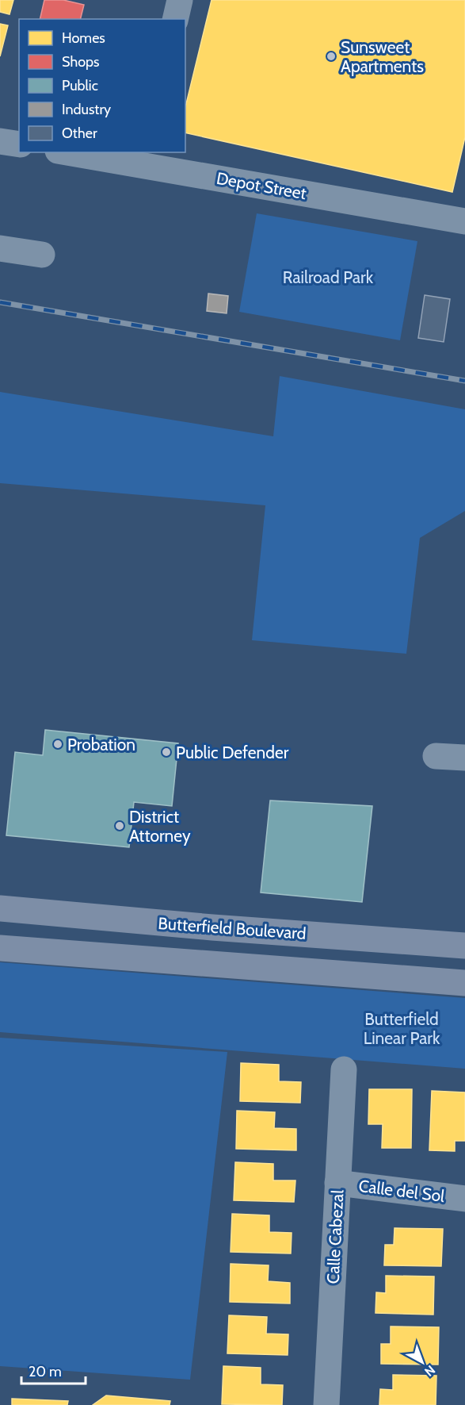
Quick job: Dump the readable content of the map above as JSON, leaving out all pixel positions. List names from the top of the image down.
{
  "streets": {
    "main road": ["Butterfield Boulevard"],
    "street": ["Depot Street", "Calle del Sol", "Calle Cabezal"]
  },
  "crossings": [
    ["Calle del Sol", "Calle Cabezal"]
  ],
  "parks": ["Railroad Park", "Butterfield Linear Park"],
  "places": [
    "Sunsweet Apartments",
    "Probation",
    "Public Defender",
    "District Attorney"
  ],
  "legend": [
    "Homes",
    "Shops",
    "Public",
    "Industry",
    "Other"
  ],
  "scale_bar": "20 m",
  "north": "bottom right"
}
